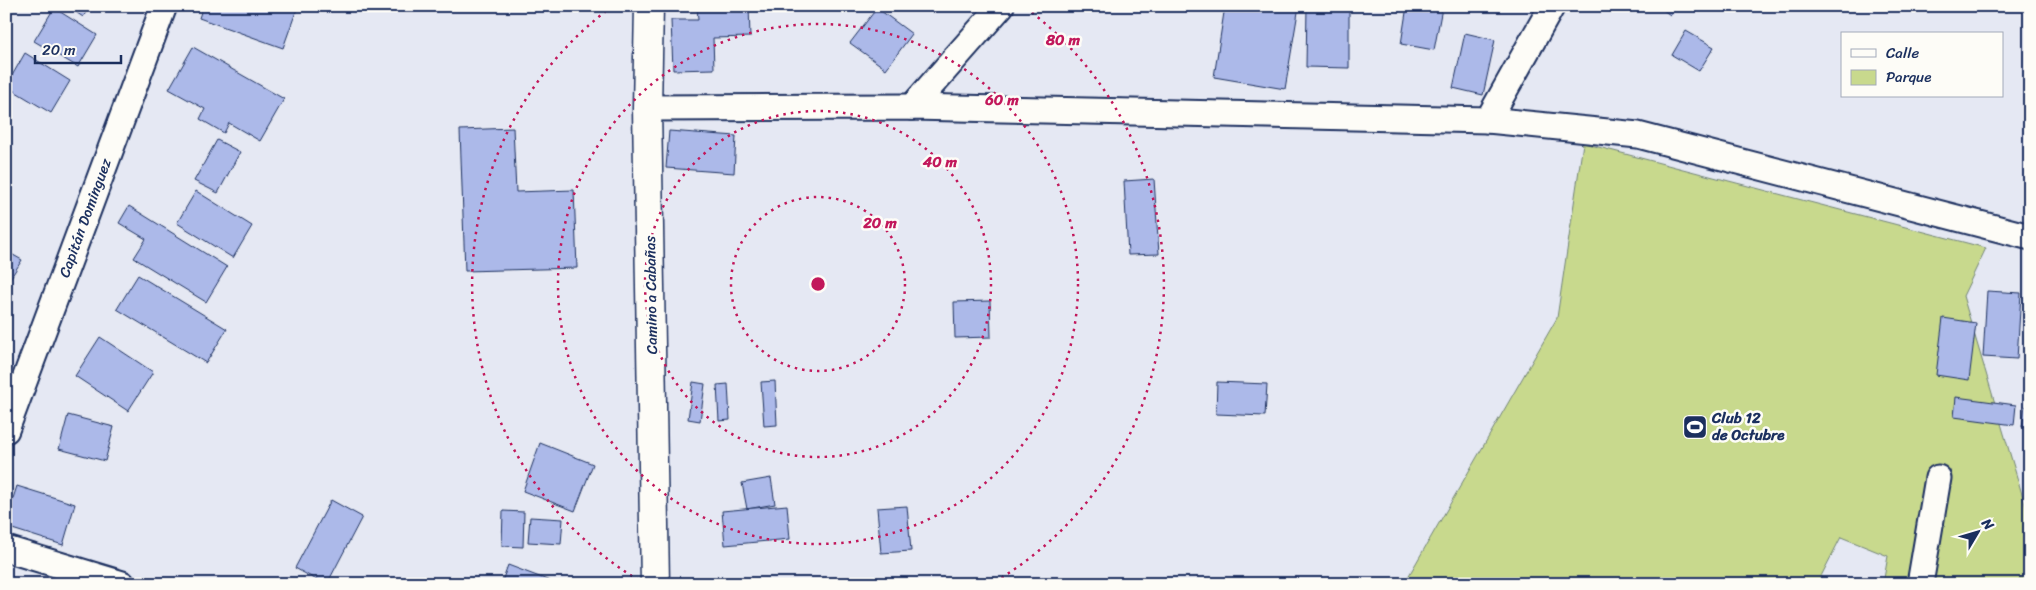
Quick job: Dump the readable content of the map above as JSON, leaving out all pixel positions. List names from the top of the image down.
{
  "streets": {
    "street": ["Capitán Dominguez", "Camino a Cabañas"]
  },
  "places": {
    "sports": ["Club 12 de Octubre"]
  },
  "legend": ["Calle", "Parque"],
  "scale_bar": "20 m",
  "north": "top right",
  "rings": [
    "80 m",
    "60 m",
    "40 m",
    "20 m"
  ]
}
